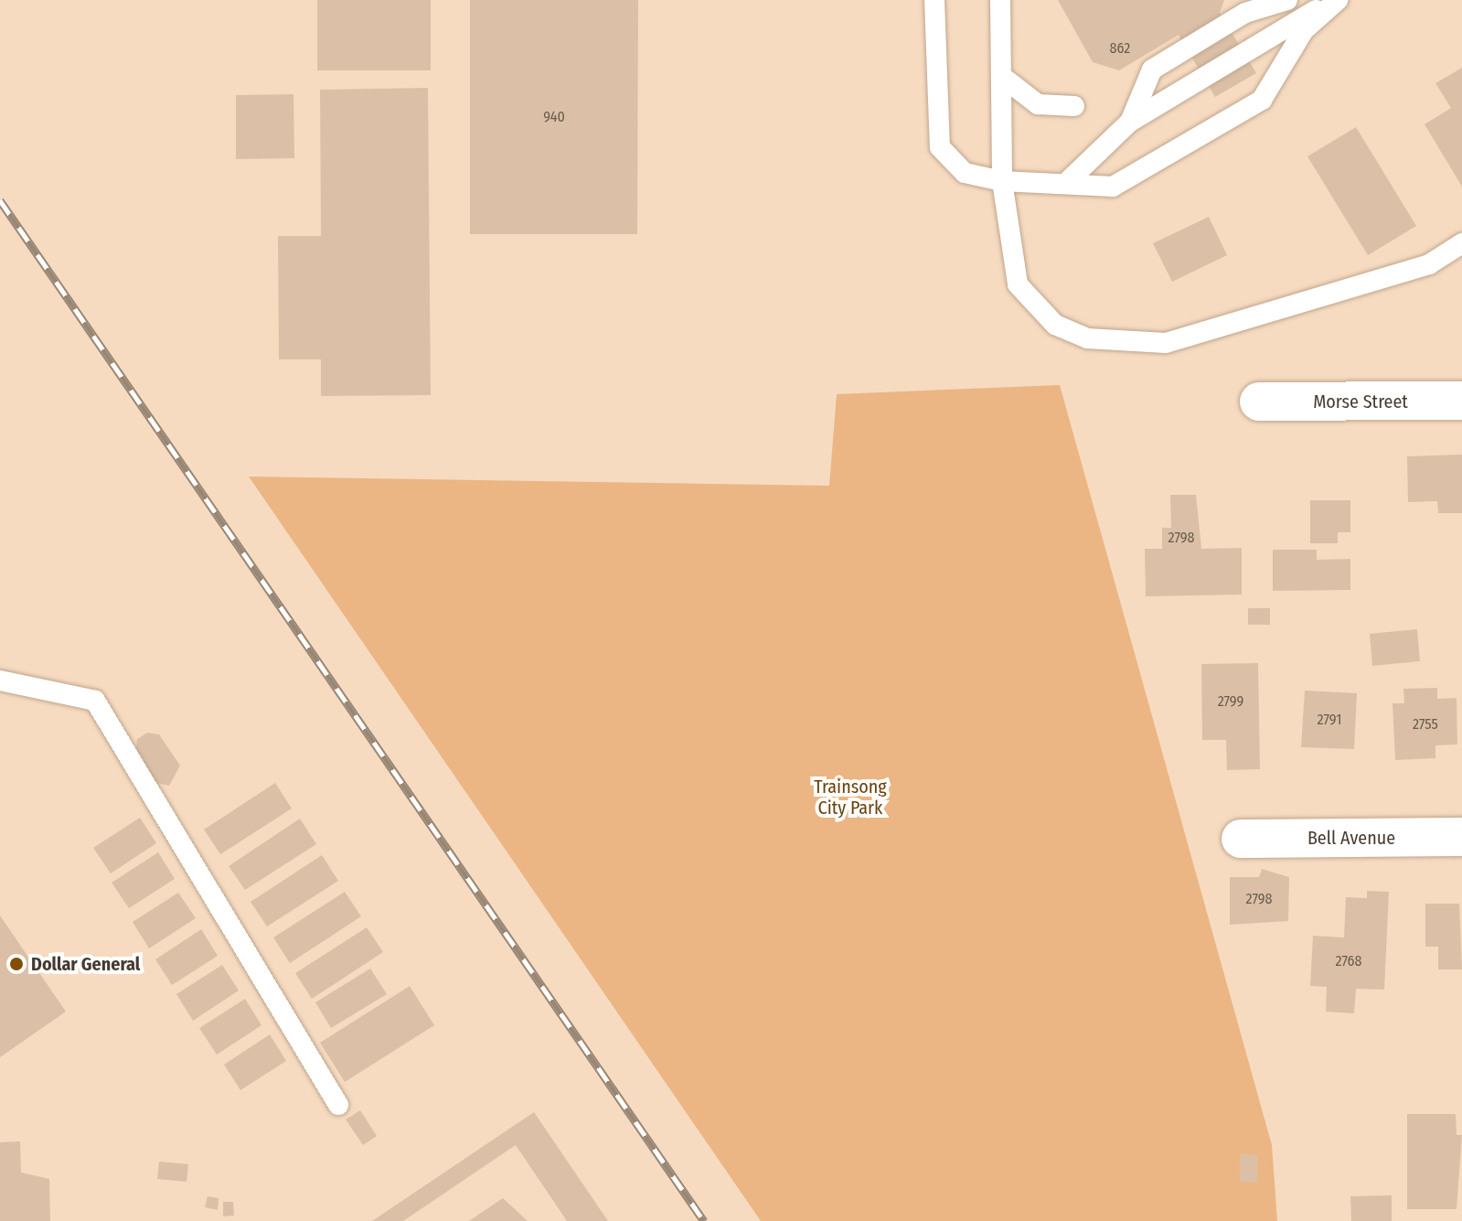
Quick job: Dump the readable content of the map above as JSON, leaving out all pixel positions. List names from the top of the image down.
{
  "streets": {
    "street": ["Morse Street", "Bell Avenue"]
  },
  "parks": ["Trainsong City Park"],
  "places": ["Dollar General"],
  "house_numbers": [
    "862",
    "940",
    "2798",
    "2799",
    "2791",
    "2755",
    "2798",
    "2768"
  ]
}
